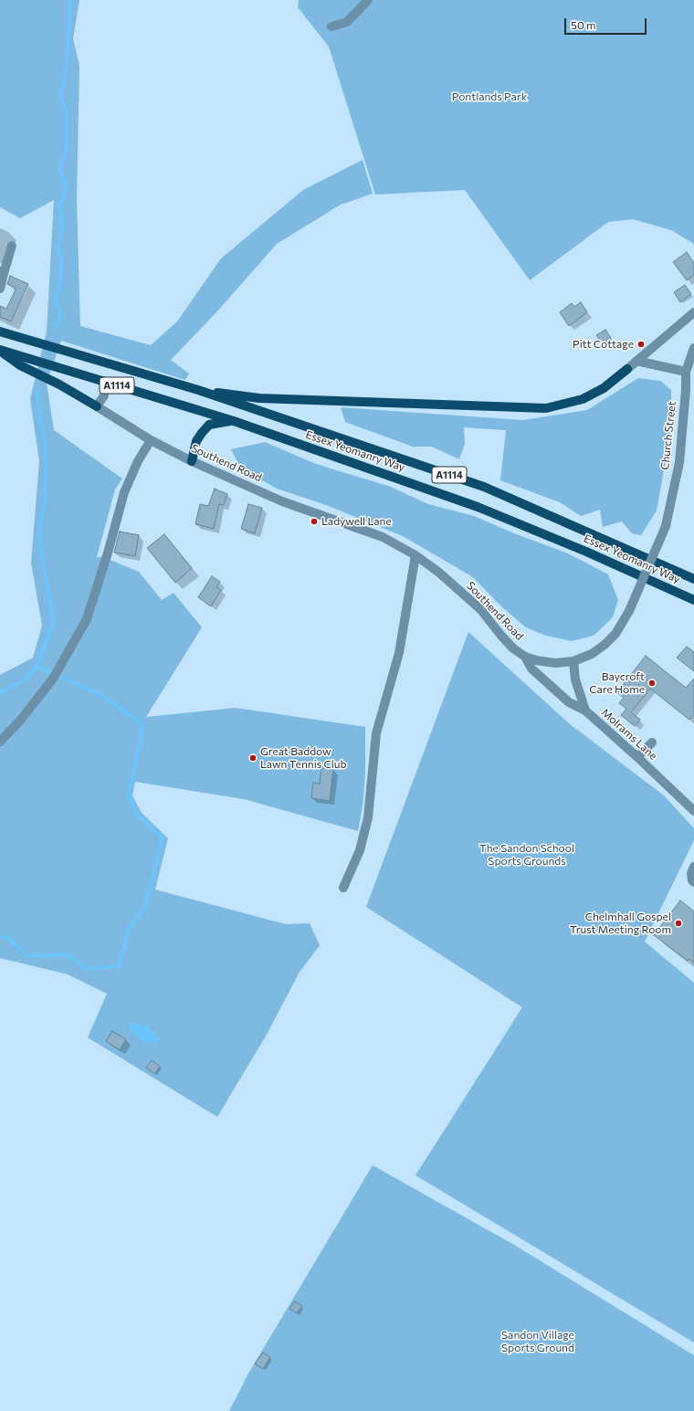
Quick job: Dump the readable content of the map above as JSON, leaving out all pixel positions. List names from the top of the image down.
{
  "streets": {
    "main road": ["A1114", "Essex Yeomanry Way"],
    "street": ["Church Street", "Southend Road", "Molrams Lane"]
  },
  "crossings": [
    ["A1114", "Essex Yeomanry Way"],
    ["Church Street", "Southend Road"],
    ["Southend Road", "Molrams Lane"]
  ],
  "parks": ["Pontlands Park", "The Sandon School Sports Grounds", "Sandon Village Sports Ground"],
  "places": [
    "Pitt Cottage",
    "Ladywell Lane",
    "Baycroft Care Home",
    "Great Baddow Lawn Tennis Club",
    "Chelmhall Gospel Trust Meeting Room"
  ],
  "scale_bar": "50 m"
}
